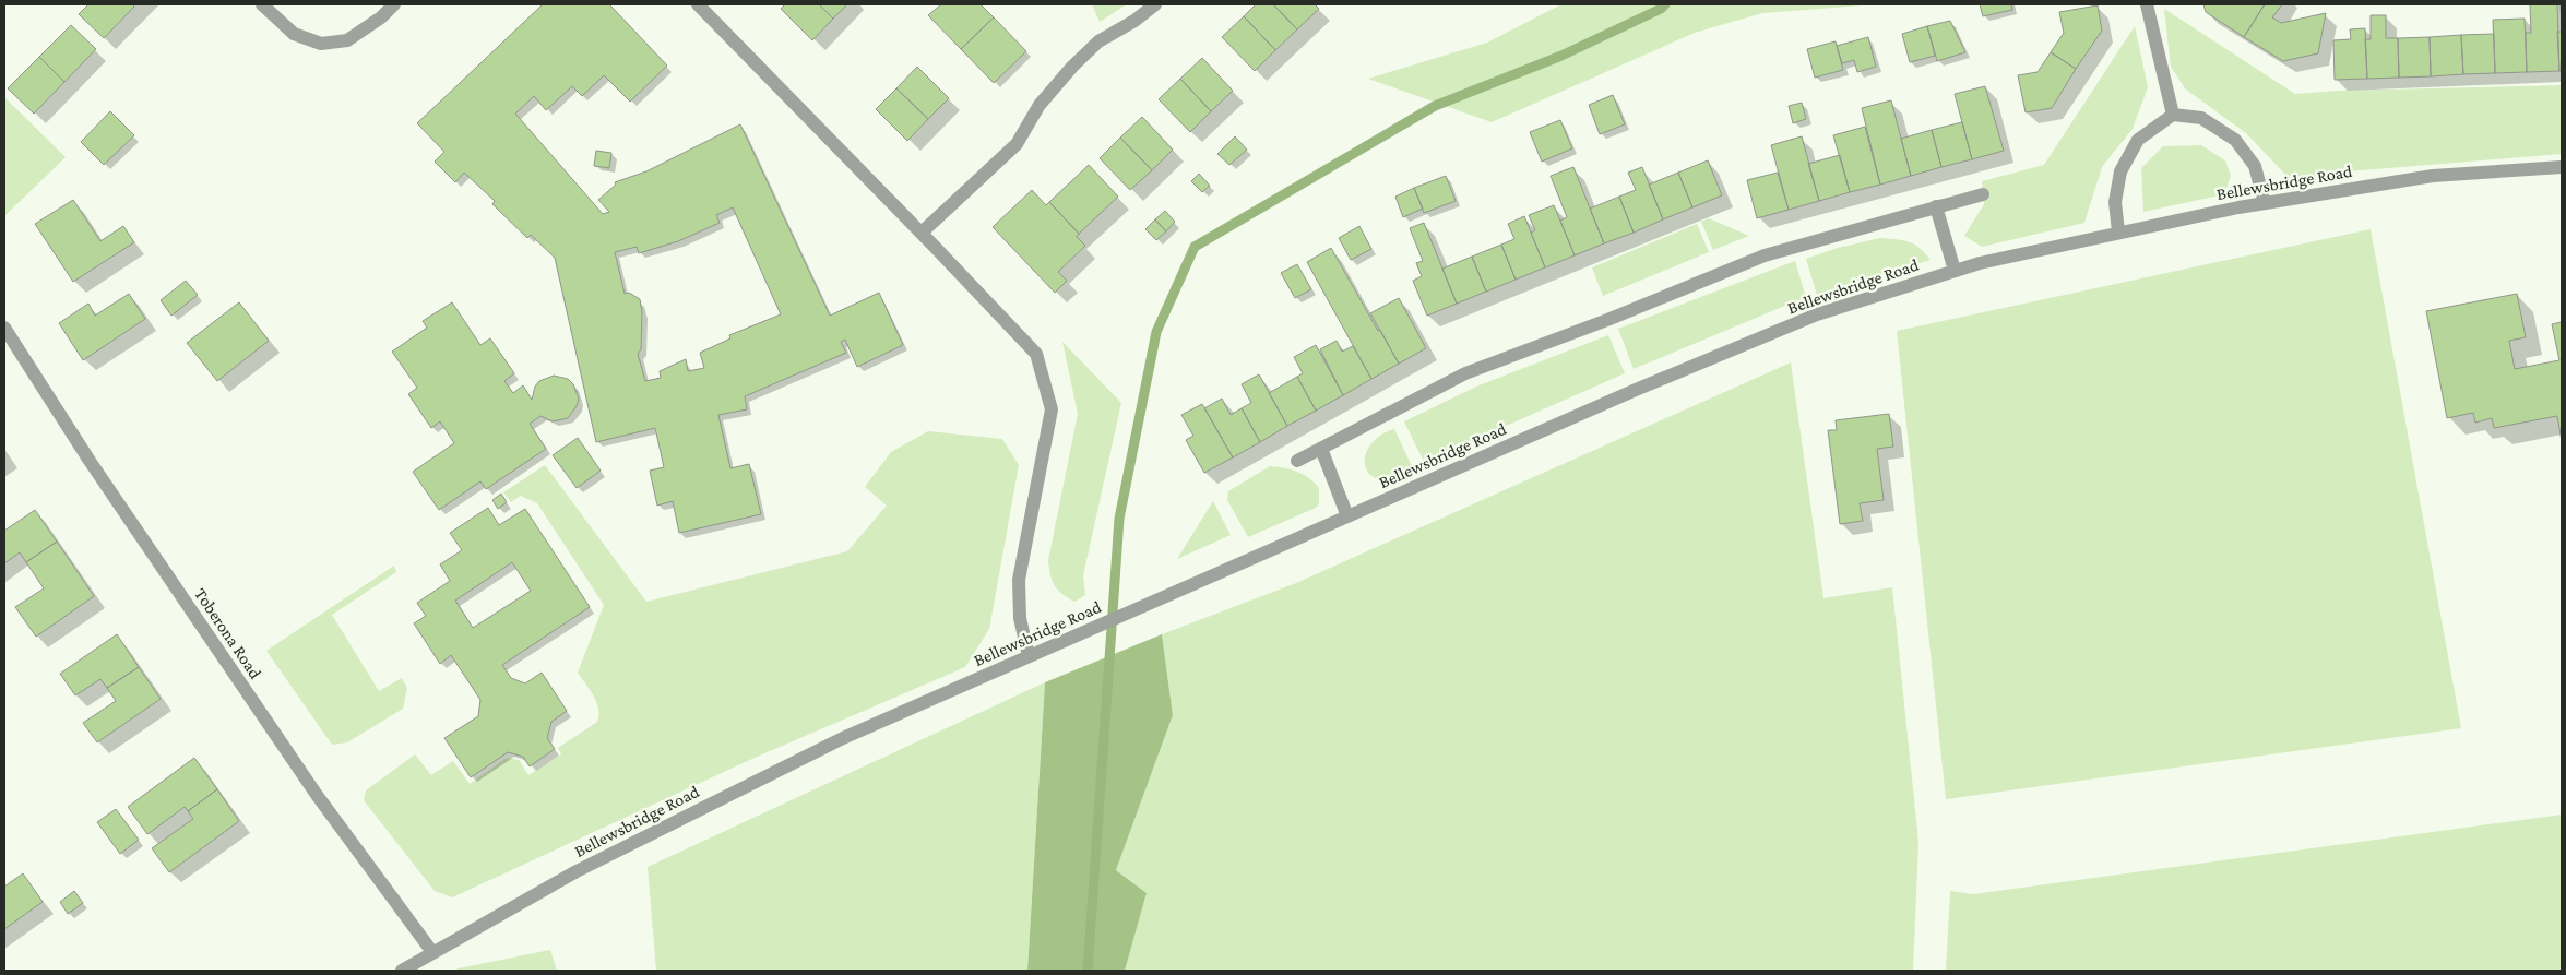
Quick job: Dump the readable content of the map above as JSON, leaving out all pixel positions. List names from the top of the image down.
{
  "streets": {
    "street": ["Bellewsbridge Road", "Toberona Road"]
  },
  "crossings": [
    ["Bellewsbridge Road", "Toberona Road"]
  ]
}
